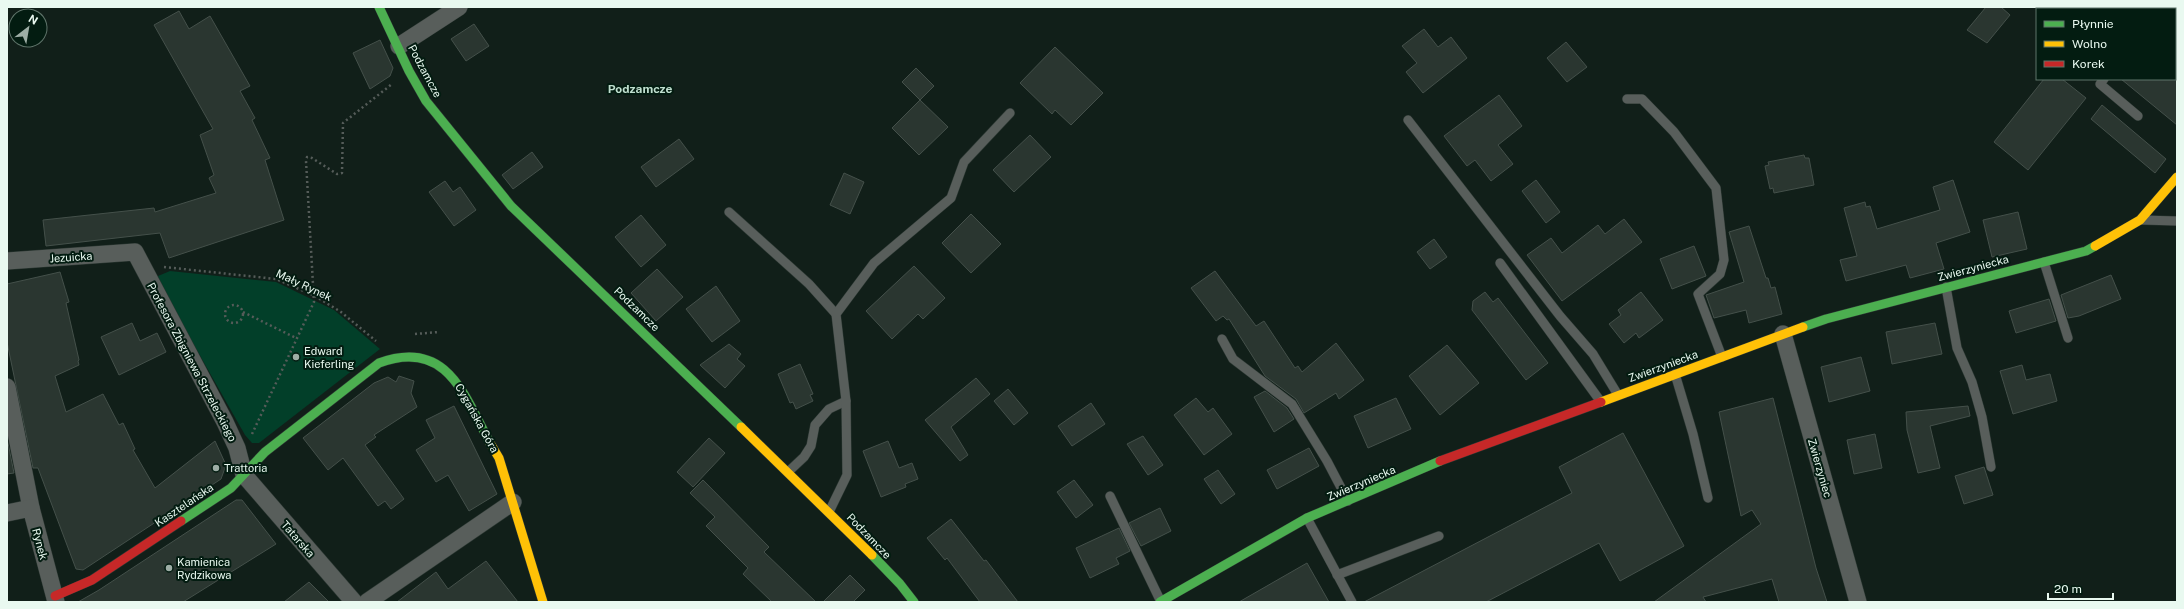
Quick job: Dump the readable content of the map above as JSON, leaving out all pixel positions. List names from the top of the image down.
{
  "streets": {
    "street": [
      "Podzamcze",
      "Jezuicka",
      "Zwierzyniecka",
      "Profesora Zbigniewa Strzeleckiego",
      "Cygańska Góra",
      "Zwierzyniec",
      "Kasztelańska",
      "Tatarska",
      "Rynek"
    ],
    "path": ["Mały Rynek"]
  },
  "crossings": [
    ["Jezuicka", "Profesora Zbigniewa Strzeleckiego"],
    ["Zwierzyniecka", "Zwierzyniec"],
    ["Mały Rynek", "Profesora Zbigniewa Strzeleckiego"],
    ["Mały Rynek", "Cygańska Góra"],
    ["Mały Rynek", "Kasztelańska"],
    ["Profesora Zbigniewa Strzeleckiego", "Kasztelańska"],
    ["Profesora Zbigniewa Strzeleckiego", "Tatarska"],
    ["Cygańska Góra", "Kasztelańska"],
    ["Kasztelańska", "Tatarska"],
    ["Kasztelańska", "Rynek"]
  ],
  "districts": ["Podzamcze"],
  "places": ["Edward Kieferling", "Trattoria", "Kamienica Rydzikowa"],
  "legend": ["Płynnie", "Wolno", "Korek"],
  "scale_bar": "20 m",
  "north": "top right"
}
